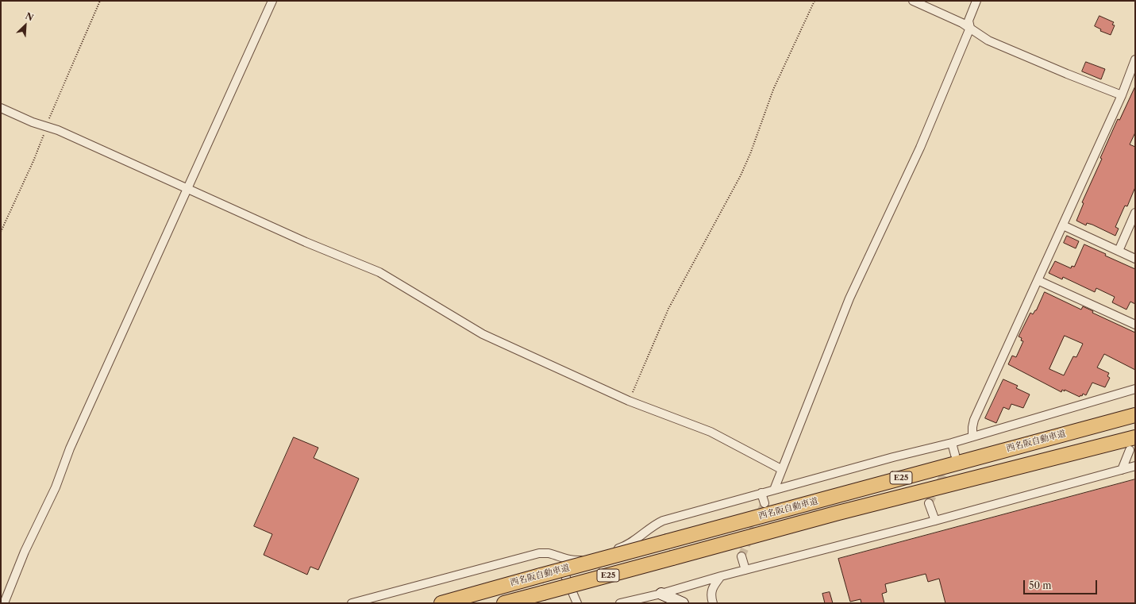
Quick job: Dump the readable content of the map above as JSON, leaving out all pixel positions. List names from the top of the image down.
{
  "streets": {
    "highway": ["西名阪自動車道", "E25"]
  },
  "scale_bar": "50 m",
  "north": "top right"
}
